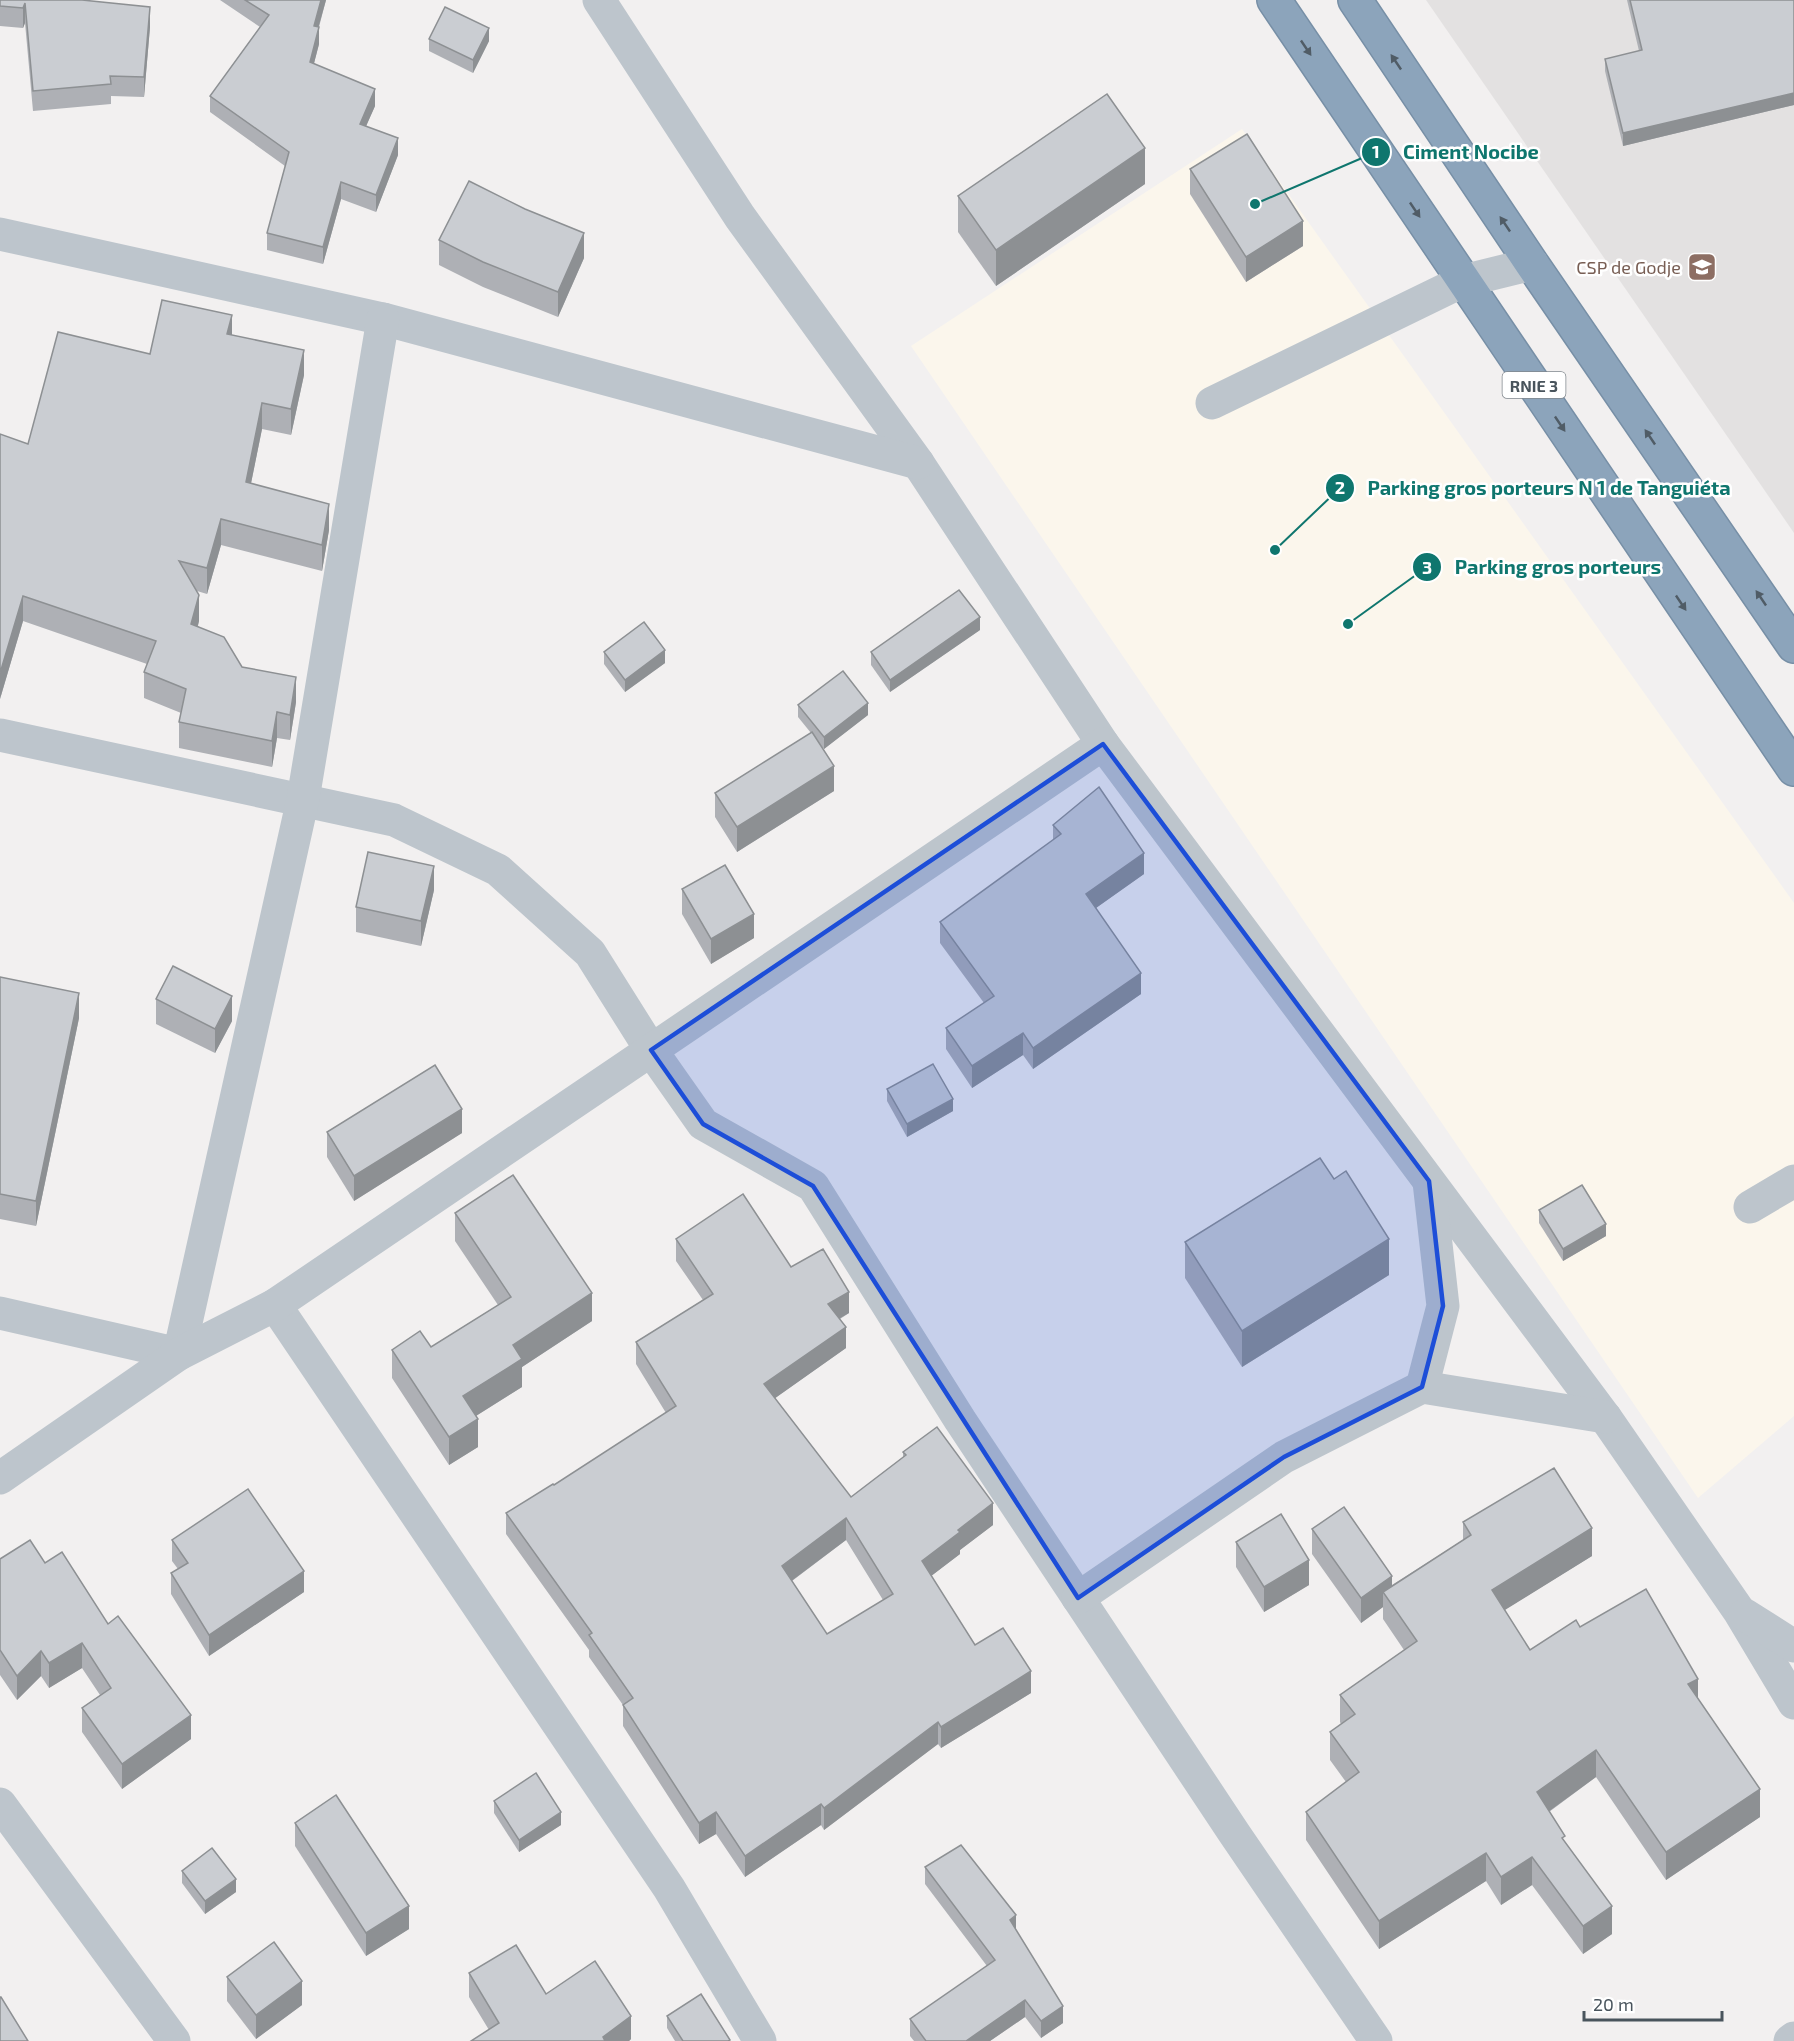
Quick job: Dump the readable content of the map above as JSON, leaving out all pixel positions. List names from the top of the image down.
{
  "streets": {
    "highway": ["RNIE 3"]
  },
  "places": {
    "other": ["Ciment Nocibe", "Parking gros porteurs N 1 de Tanguiéta", "Parking gros porteurs"],
    "school or university": ["CSP de Godje"]
  },
  "scale_bar": "20 m"
}
